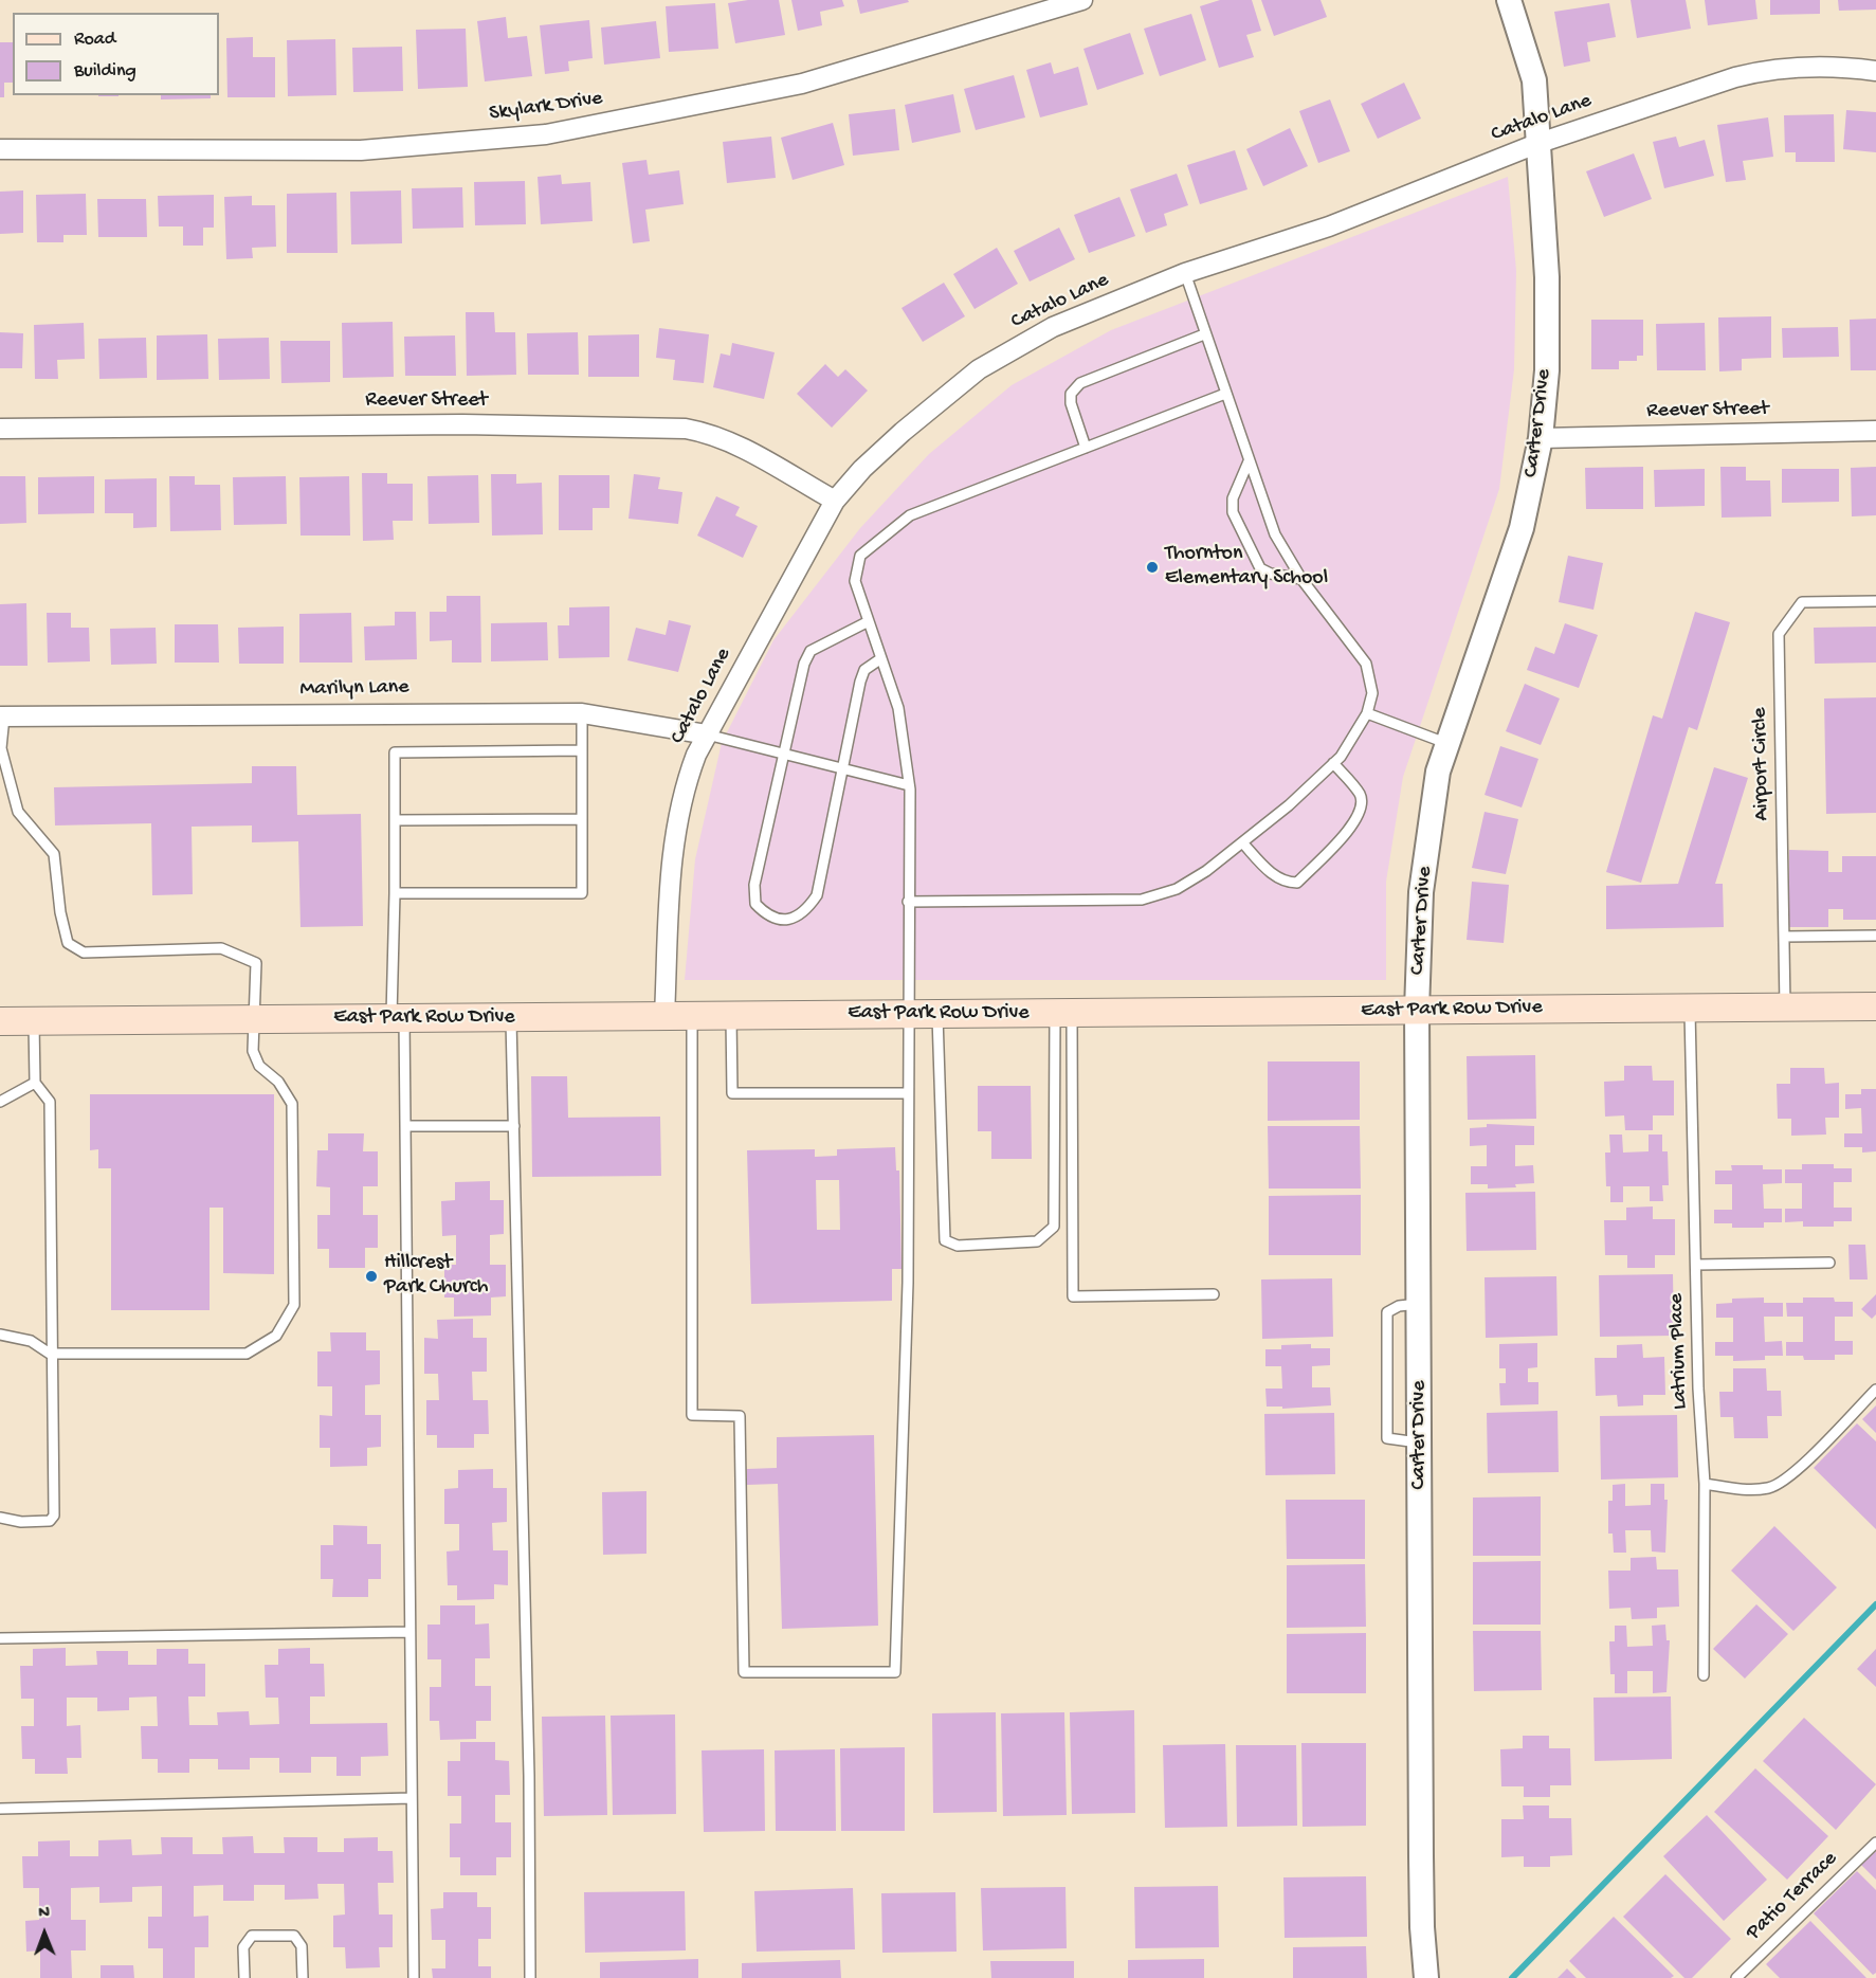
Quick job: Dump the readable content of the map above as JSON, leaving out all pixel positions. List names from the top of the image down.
{
  "streets": {
    "main road": ["East Park Row Drive"],
    "street": [
      "Skylark Drive",
      "Catalo Lane",
      "Reever Street",
      "Carter Drive",
      "Marilyn Lane"
    ],
    "lane": ["Airport Circle", "Latrium Place", "Patio Terrace"]
  },
  "crossings": [
    ["Catalo Lane", "Reever Street"],
    ["Catalo Lane", "Carter Drive"],
    ["Catalo Lane", "Marilyn Lane"],
    ["Catalo Lane", "East Park Row Drive"],
    ["Reever Street", "Carter Drive"],
    ["Carter Drive", "East Park Row Drive"],
    ["Airport Circle", "East Park Row Drive"],
    ["East Park Row Drive", "Latrium Place"]
  ],
  "places": ["Thornton Elementary School", "Hillcrest Park Church"],
  "legend": ["Road", "Building"],
  "north": "top"
}
